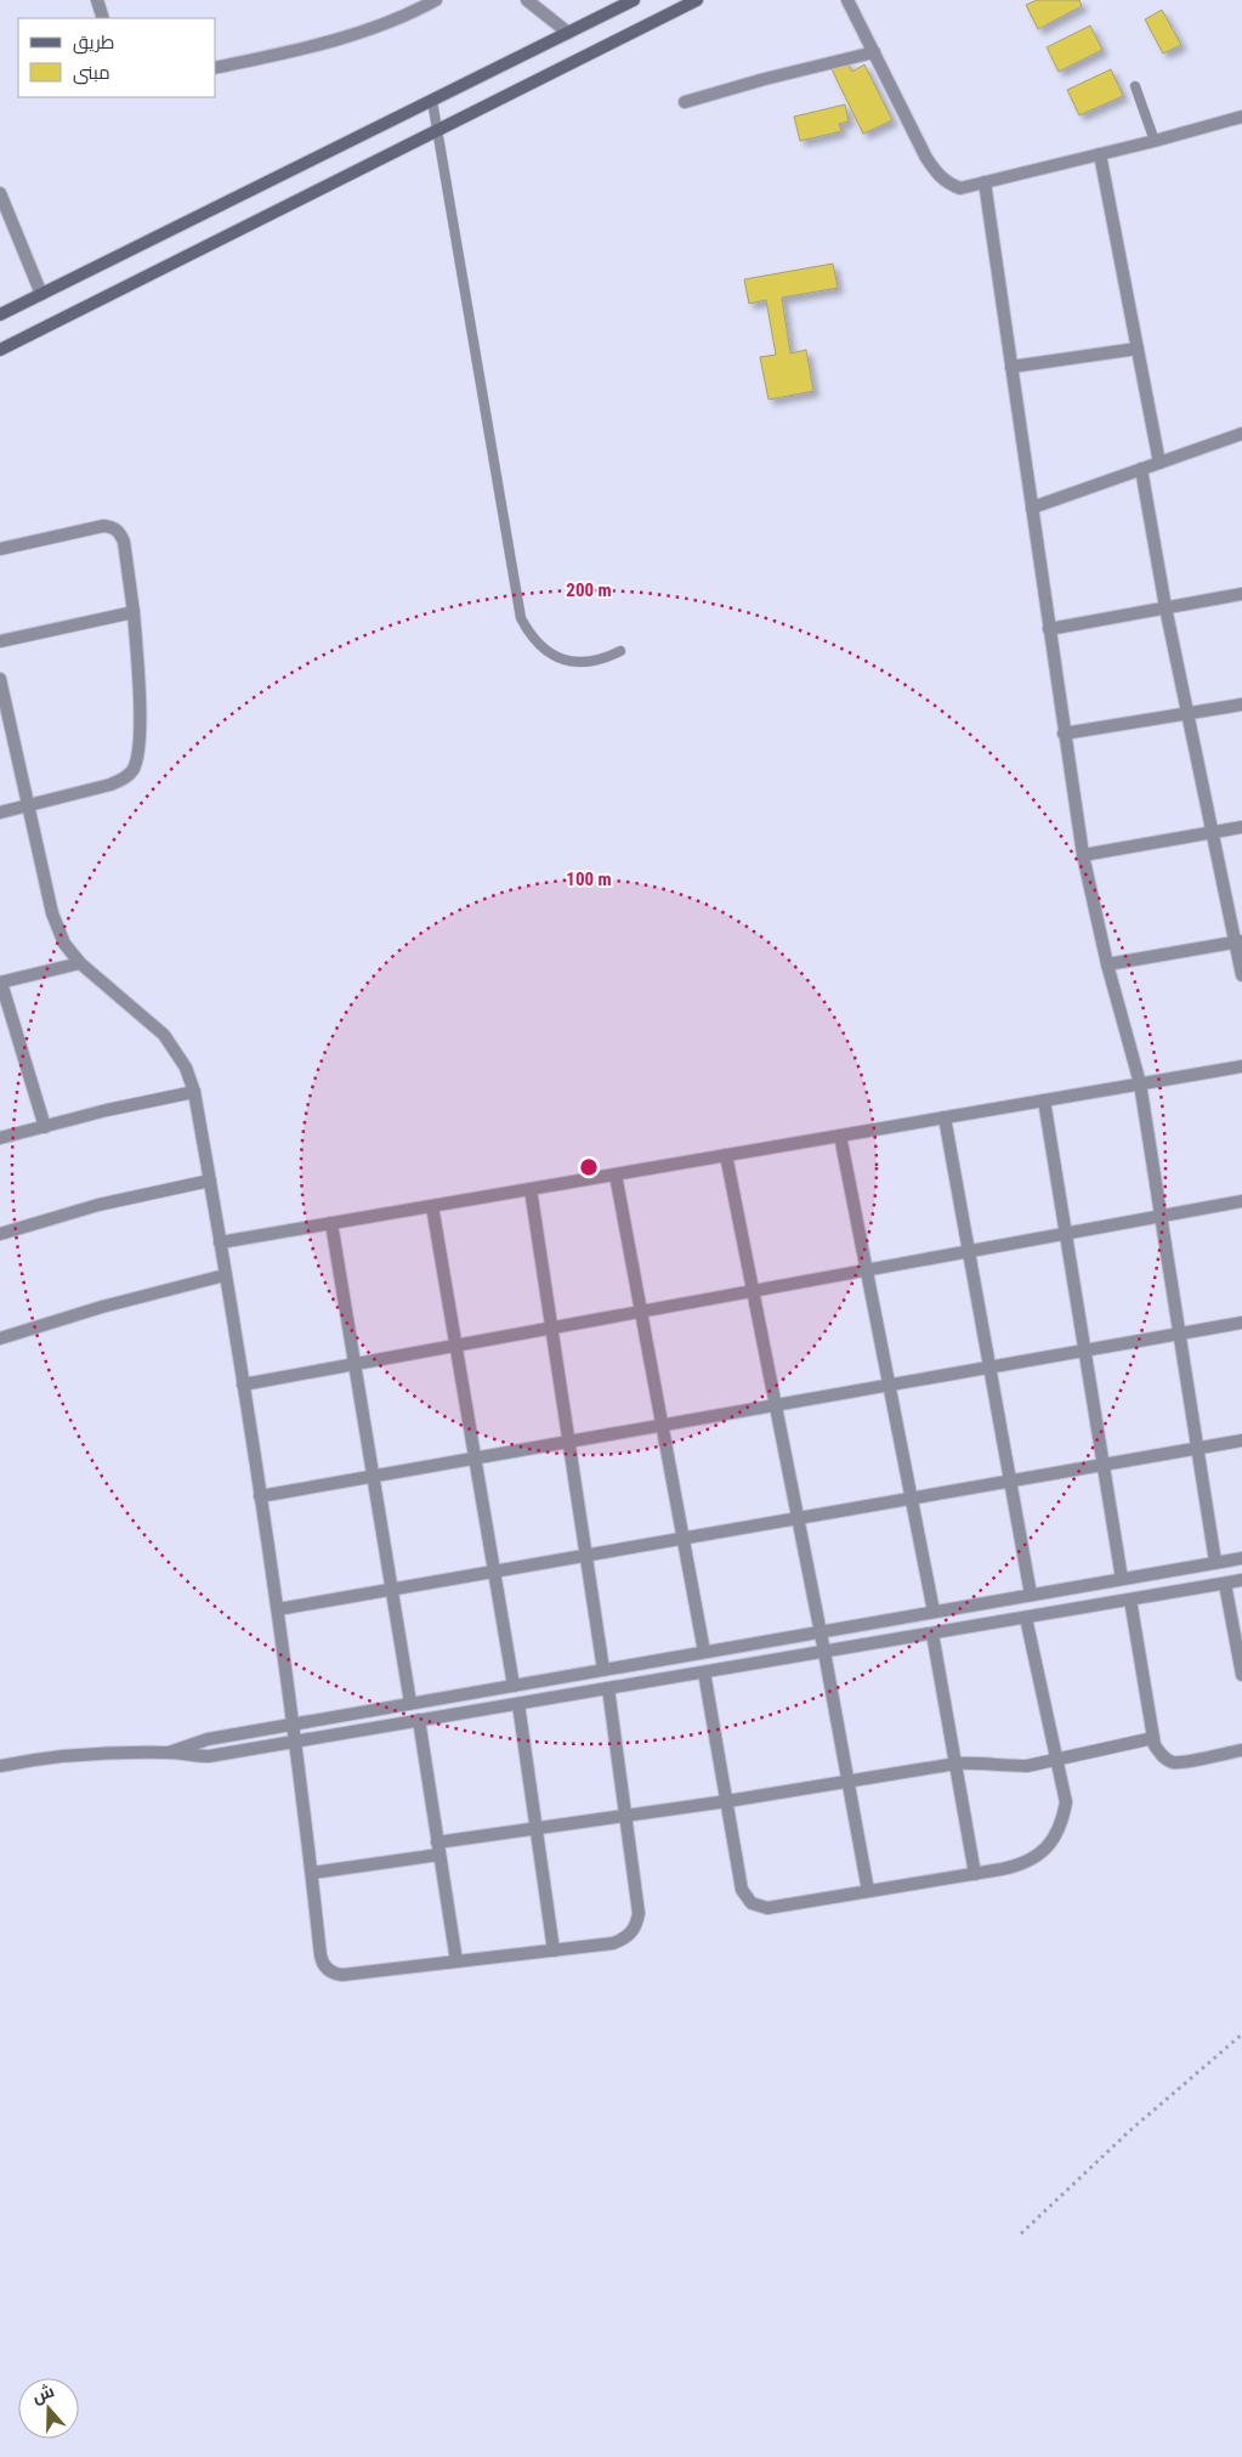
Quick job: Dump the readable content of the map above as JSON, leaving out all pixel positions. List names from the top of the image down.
{
  "legend": ["طريق", "مبنى"],
  "north": "top",
  "rings": ["200 m", "100 m"]
}
